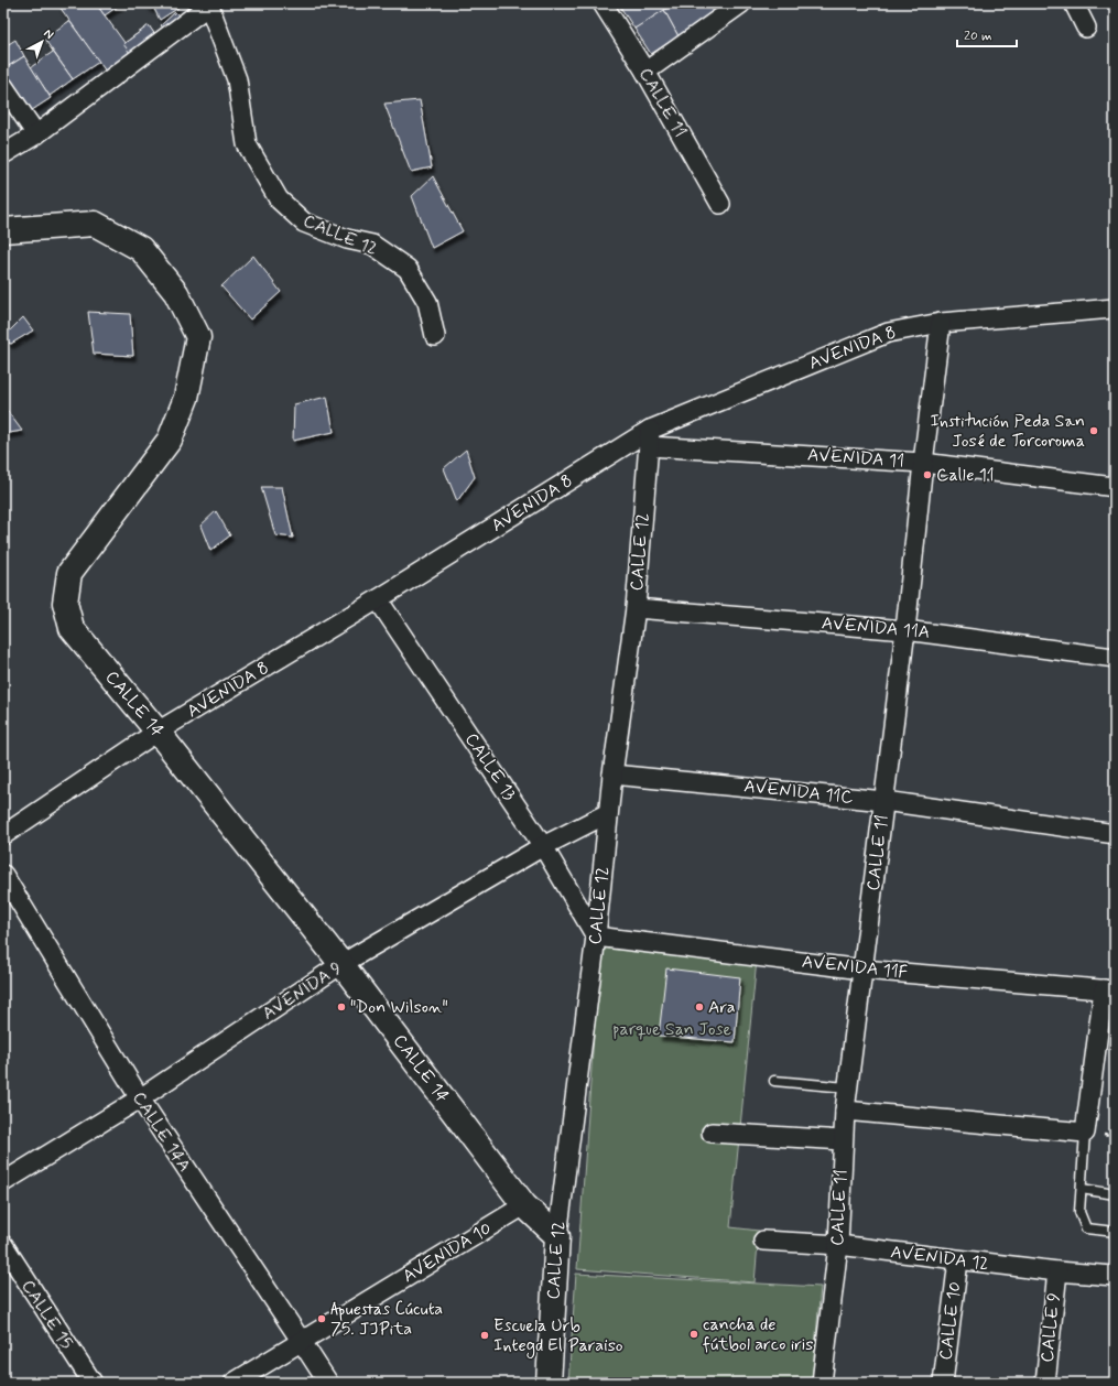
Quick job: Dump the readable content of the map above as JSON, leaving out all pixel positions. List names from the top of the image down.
{
  "streets": {
    "street": [
      "CALLE 11",
      "CALLE 12",
      "AVENIDA 8",
      "AVENIDA 11",
      "AVENIDA 11A",
      "CALLE 14",
      "CALLE 13",
      "AVENIDA 11C",
      "AVENIDA 11F",
      "AVENIDA 9",
      "CALLE 14A",
      "AVENIDA 10",
      "AVENIDA 12",
      "CALLE 15",
      "CALLE 10",
      "CALLE 9"
    ]
  },
  "crossings": [
    ["CALLE 11", "AVENIDA 8"],
    ["CALLE 11", "AVENIDA 11"],
    ["CALLE 11", "AVENIDA 11A"],
    ["CALLE 11", "AVENIDA 11C"],
    ["CALLE 11", "AVENIDA 11F"],
    ["CALLE 11", "AVENIDA 12"],
    ["CALLE 12", "AVENIDA 8"],
    ["CALLE 12", "AVENIDA 11"],
    ["CALLE 12", "AVENIDA 11A"],
    ["CALLE 12", "CALLE 14"],
    ["CALLE 12", "CALLE 13"],
    ["CALLE 12", "AVENIDA 11C"],
    ["CALLE 12", "AVENIDA 11F"],
    ["CALLE 12", "AVENIDA 9"],
    ["AVENIDA 8", "AVENIDA 11"],
    ["AVENIDA 8", "CALLE 14"],
    ["AVENIDA 8", "CALLE 13"],
    ["CALLE 14", "AVENIDA 9"],
    ["CALLE 14", "AVENIDA 10"],
    ["CALLE 13", "AVENIDA 11F"],
    ["CALLE 13", "AVENIDA 9"],
    ["AVENIDA 9", "CALLE 14A"],
    ["CALLE 14A", "AVENIDA 10"],
    ["AVENIDA 12", "CALLE 10"],
    ["AVENIDA 12", "CALLE 9"]
  ],
  "parks": ["parque San Jose"],
  "places": [
    "Institución Peda San José de Torcoroma",
    "Calle 11",
    "\"Don Wilson\"",
    "Ara",
    "Apuestas Cúcuta 75. JJPita",
    "cancha de fútbol arco iris",
    "Escuela Urb Integd El Paraiso"
  ],
  "scale_bar": "20 m",
  "north": "top right"
}
